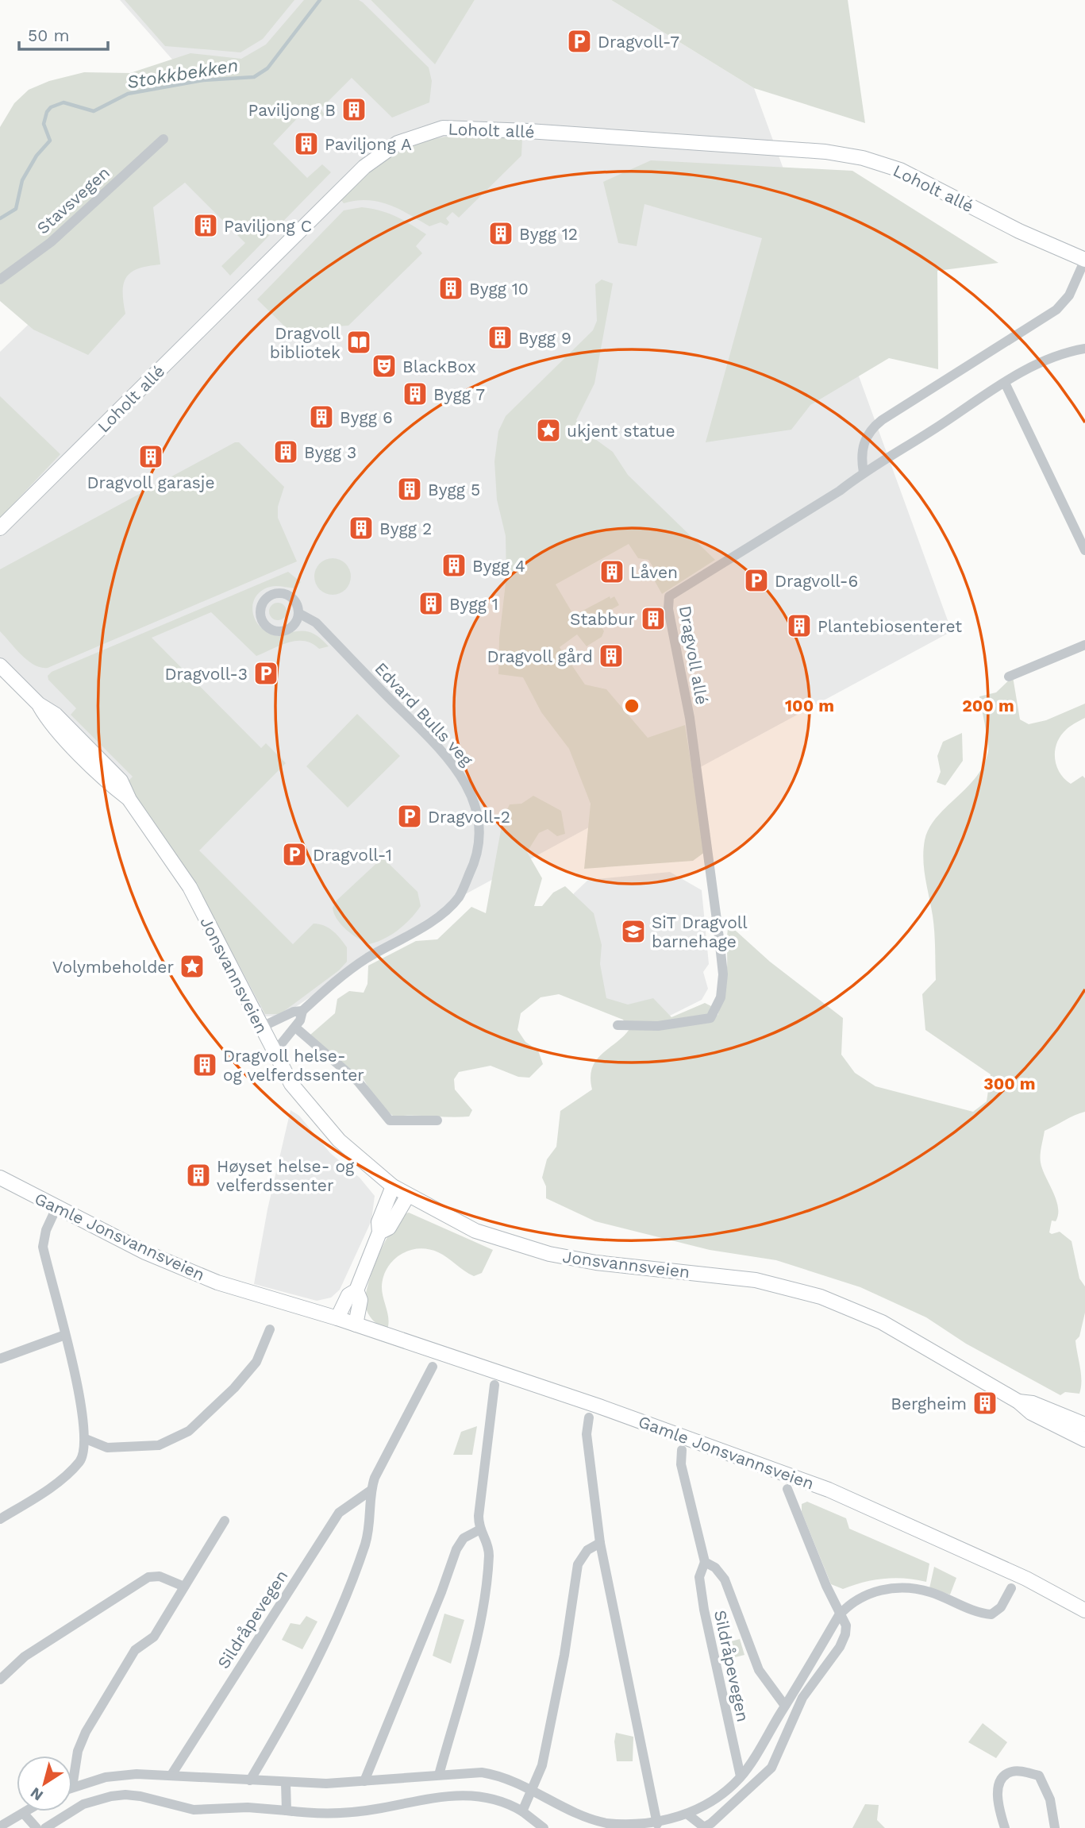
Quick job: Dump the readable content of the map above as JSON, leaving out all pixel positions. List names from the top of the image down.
{
  "streets": {
    "street": [
      "Loholt allé",
      "Stavsvegen",
      "Dragvoll allé",
      "Edvard Bulls veg",
      "Jonsvannsveien",
      "Gamle Jonsvannsveien",
      "Sildråpevegen"
    ]
  },
  "crossings": [
    ["Edvard Bulls veg", "Jonsvannsveien"]
  ],
  "water": ["Stokkbekken"],
  "places": {
    "parking": [
      "Dragvoll-7",
      "Dragvoll-6",
      "Dragvoll-3",
      "Dragvoll-2",
      "Dragvoll-1"
    ],
    "building": [
      "Paviljong B",
      "Paviljong A",
      "Paviljong C",
      "Bygg 12",
      "Bygg 10",
      "Bygg 9",
      "Bygg 7",
      "Bygg 6",
      "Bygg 3",
      "Dragvoll garasje",
      "Bygg 5",
      "Bygg 2",
      "Bygg 4",
      "Låven",
      "Bygg 1",
      "Stabbur",
      "Plantebiosenteret",
      "Dragvoll gård",
      "Dragvoll helse- og velferdssenter",
      "Høyset helse- og velferdssenter",
      "Bergheim"
    ],
    "library": ["Dragvoll bibliotek"],
    "theatre": ["BlackBox"],
    "place": ["ukjent statue", "Volymbeholder"],
    "school or university": ["SiT Dragvoll barnehage"]
  },
  "scale_bar": "50 m",
  "north": "bottom left",
  "rings": ["100 m", "200 m", "300 m"]
}
